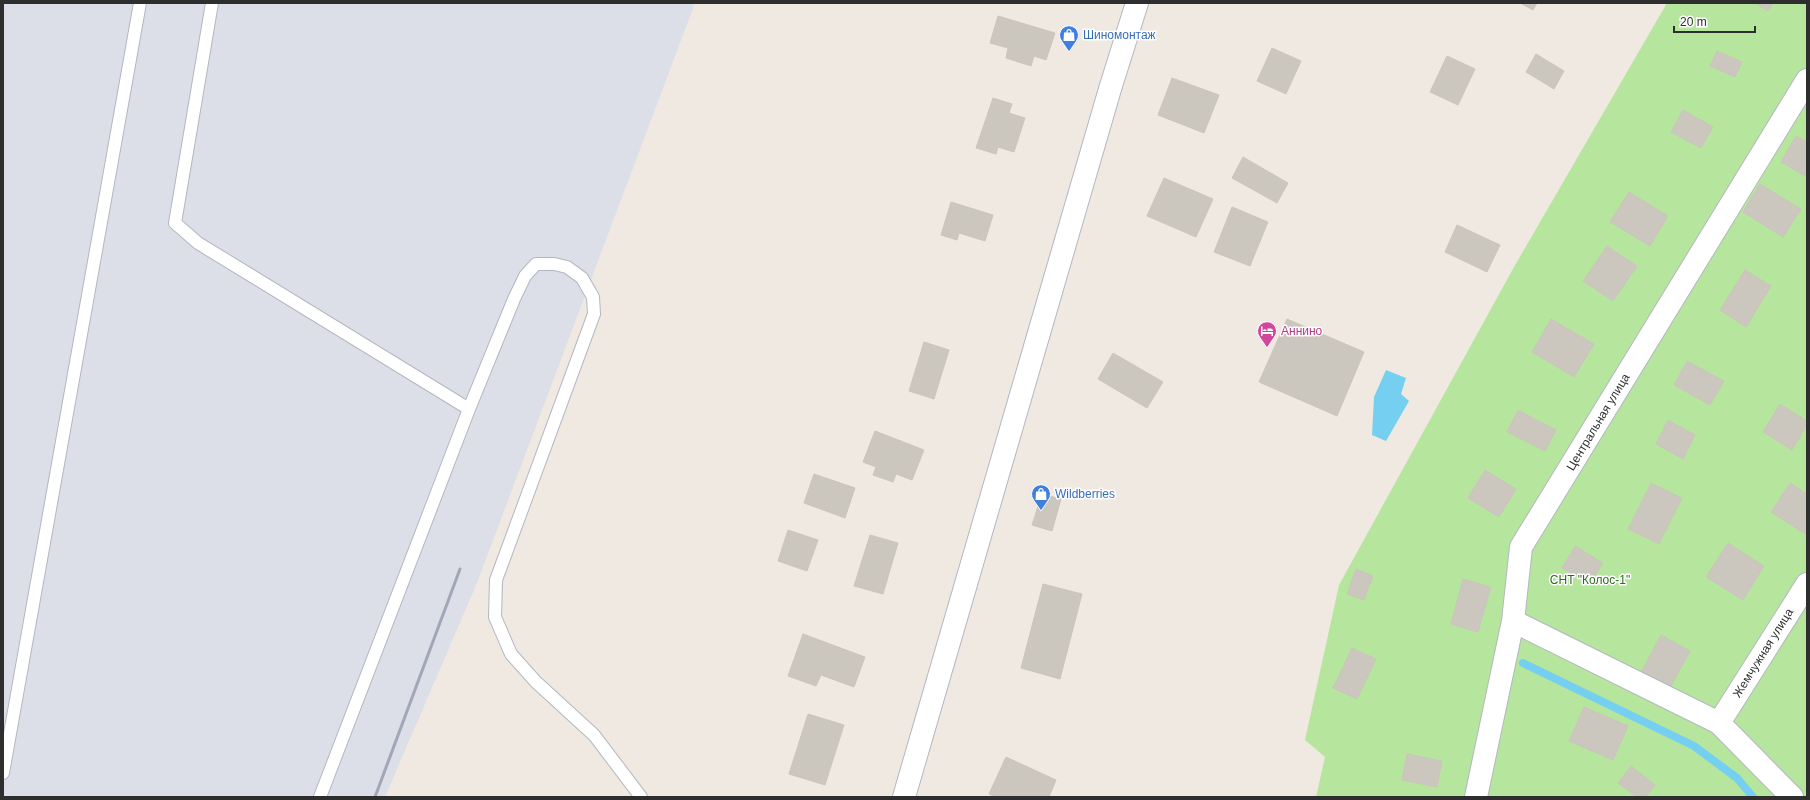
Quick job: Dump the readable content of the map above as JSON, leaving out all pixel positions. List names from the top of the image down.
{
  "streets": {
    "street": ["Центральная улица", "Жемчужная улица"]
  },
  "parks": ["СНТ \"Колос-1\""],
  "places": {
    "shop": ["Шиномонтаж", "Wildberries"],
    "hotel": ["Аннино"]
  },
  "scale_bar": "20 m"
}
